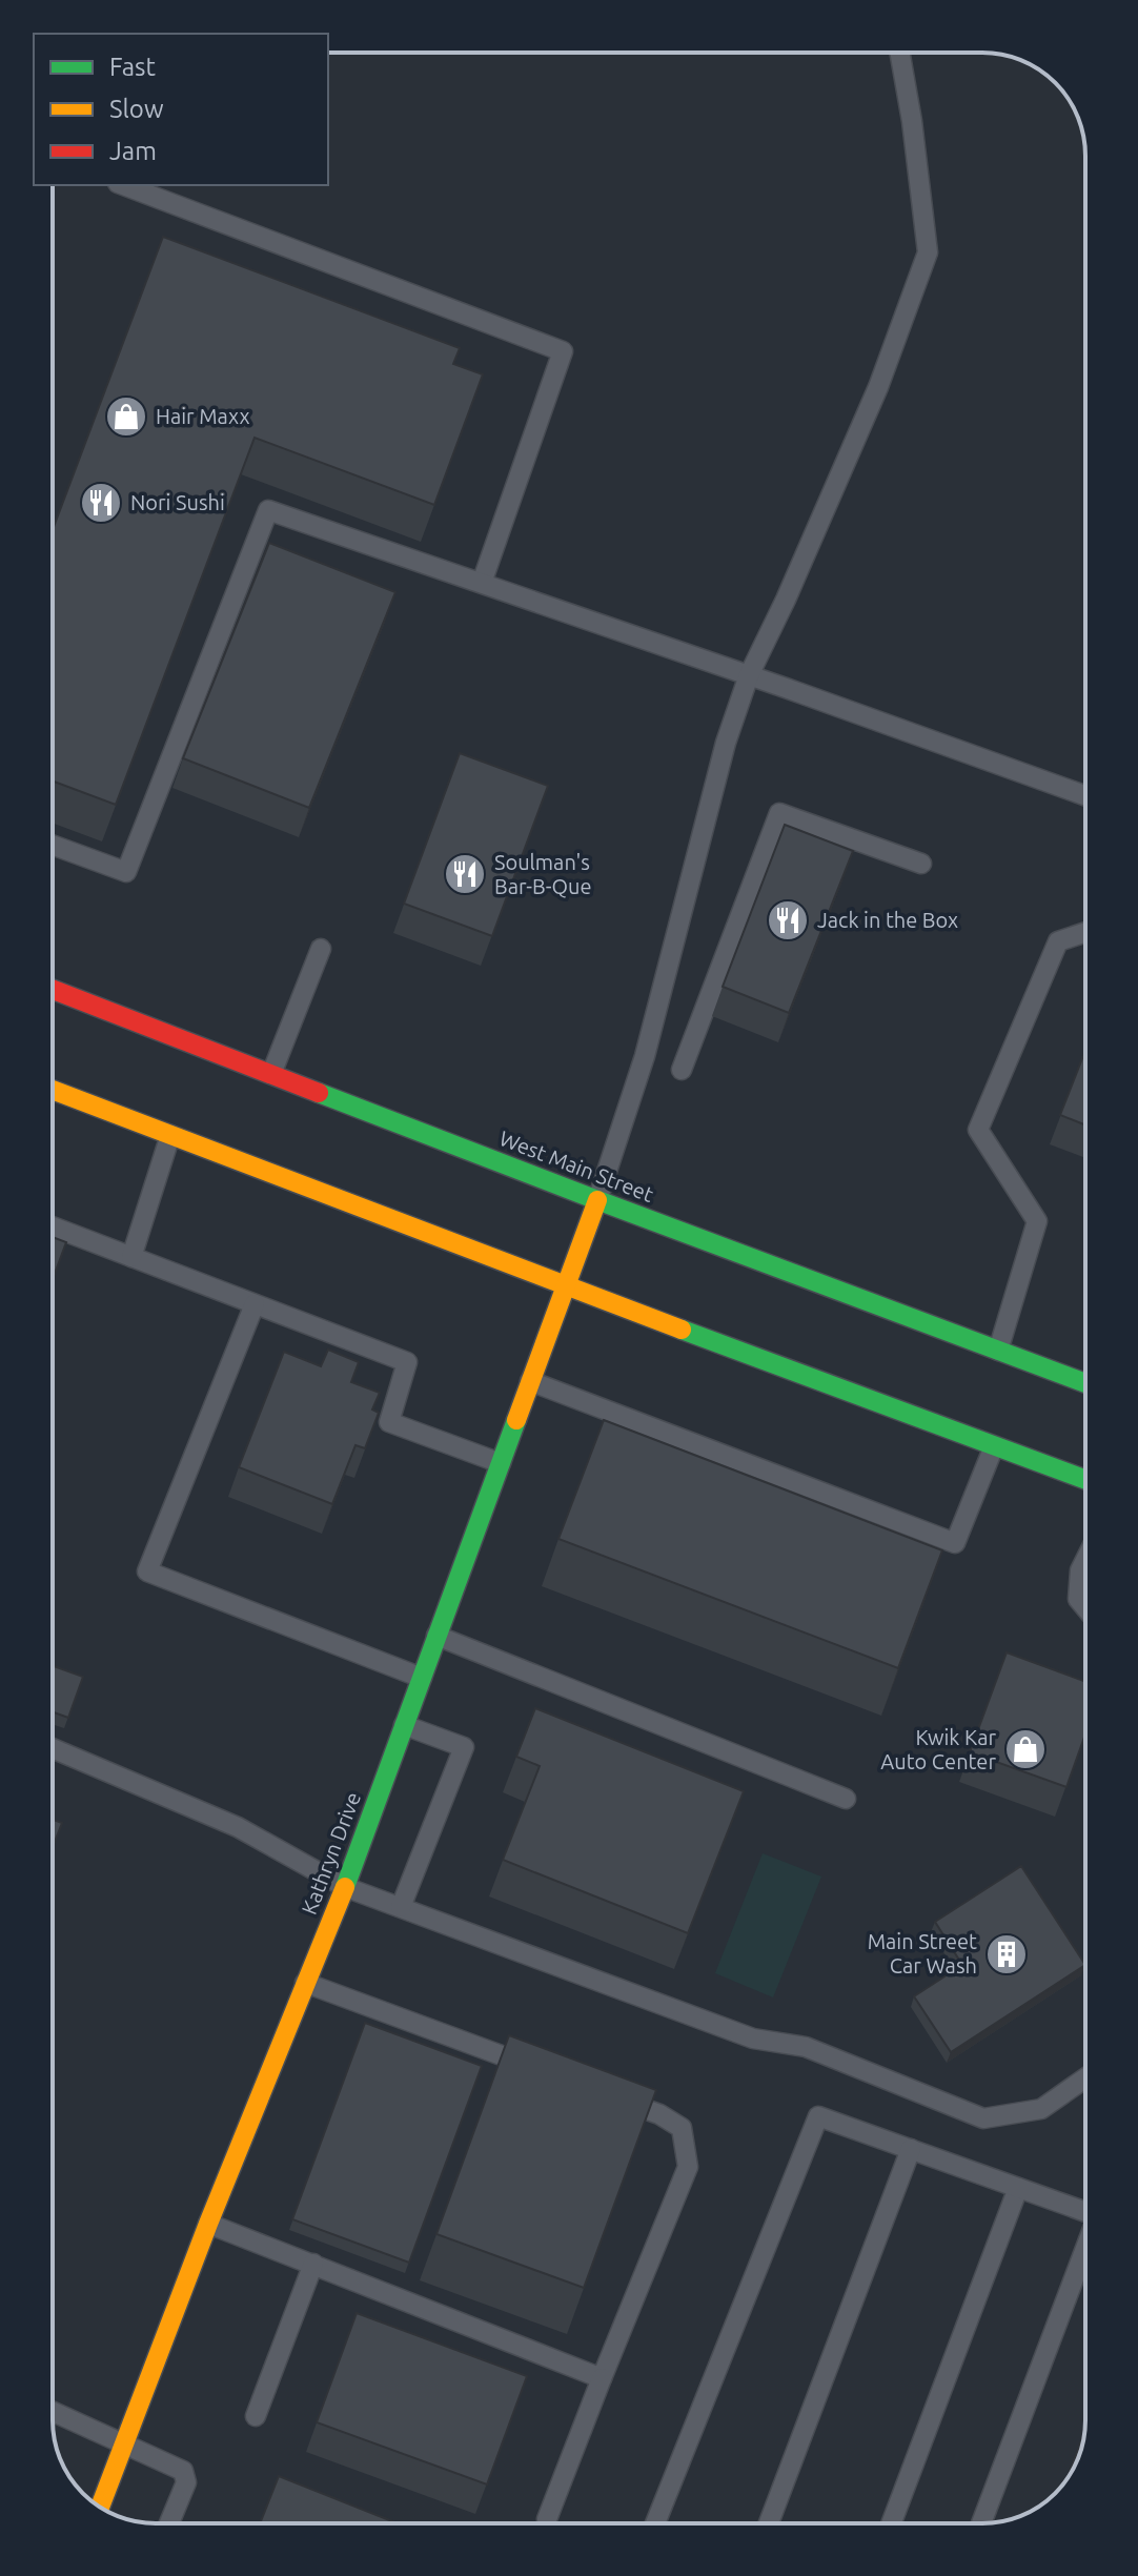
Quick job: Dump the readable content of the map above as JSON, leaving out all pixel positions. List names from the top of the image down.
{
  "streets": {
    "main road": ["West Main Street", "Kathryn Drive"]
  },
  "crossings": [
    ["West Main Street", "Kathryn Drive"]
  ],
  "places": {
    "shop": ["Hair Maxx", "Kwik Kar Auto Center"],
    "restaurant": ["Nori Sushi", "Soulman's Bar-B-Que", "Jack in the Box"],
    "building": ["Main Street Car Wash"]
  },
  "legend": ["Fast", "Slow", "Jam"]
}
